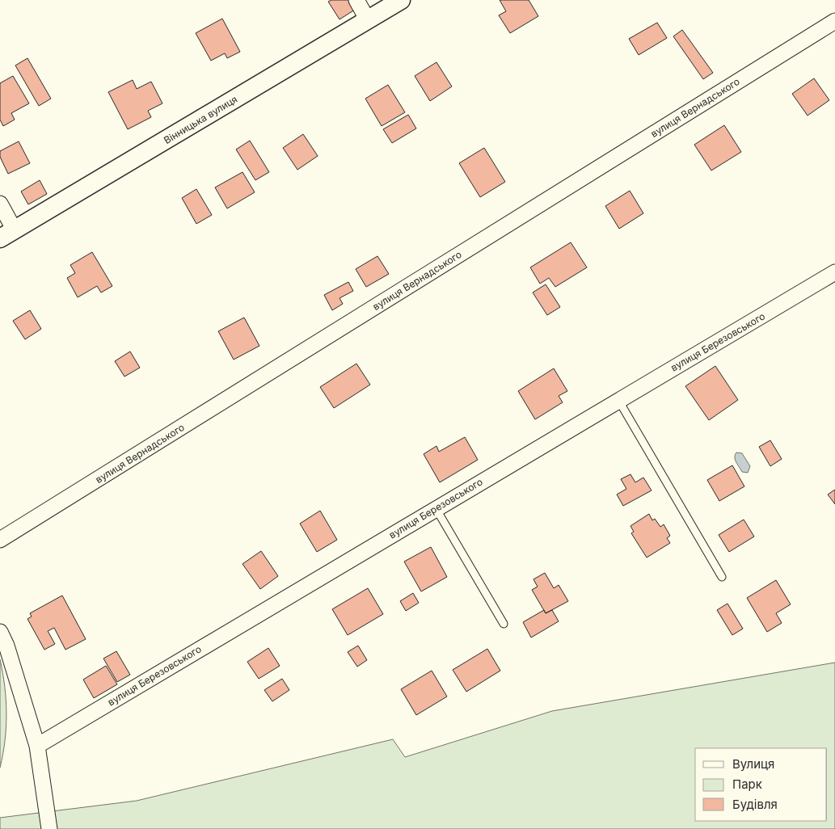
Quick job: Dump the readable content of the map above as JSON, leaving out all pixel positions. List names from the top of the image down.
{
  "streets": {
    "street": ["вулиця Вернадського", "Вінницька вулиця", "вулиця Березовського"]
  },
  "legend": ["Вулиця", "Парк", "Будівля"]
}
